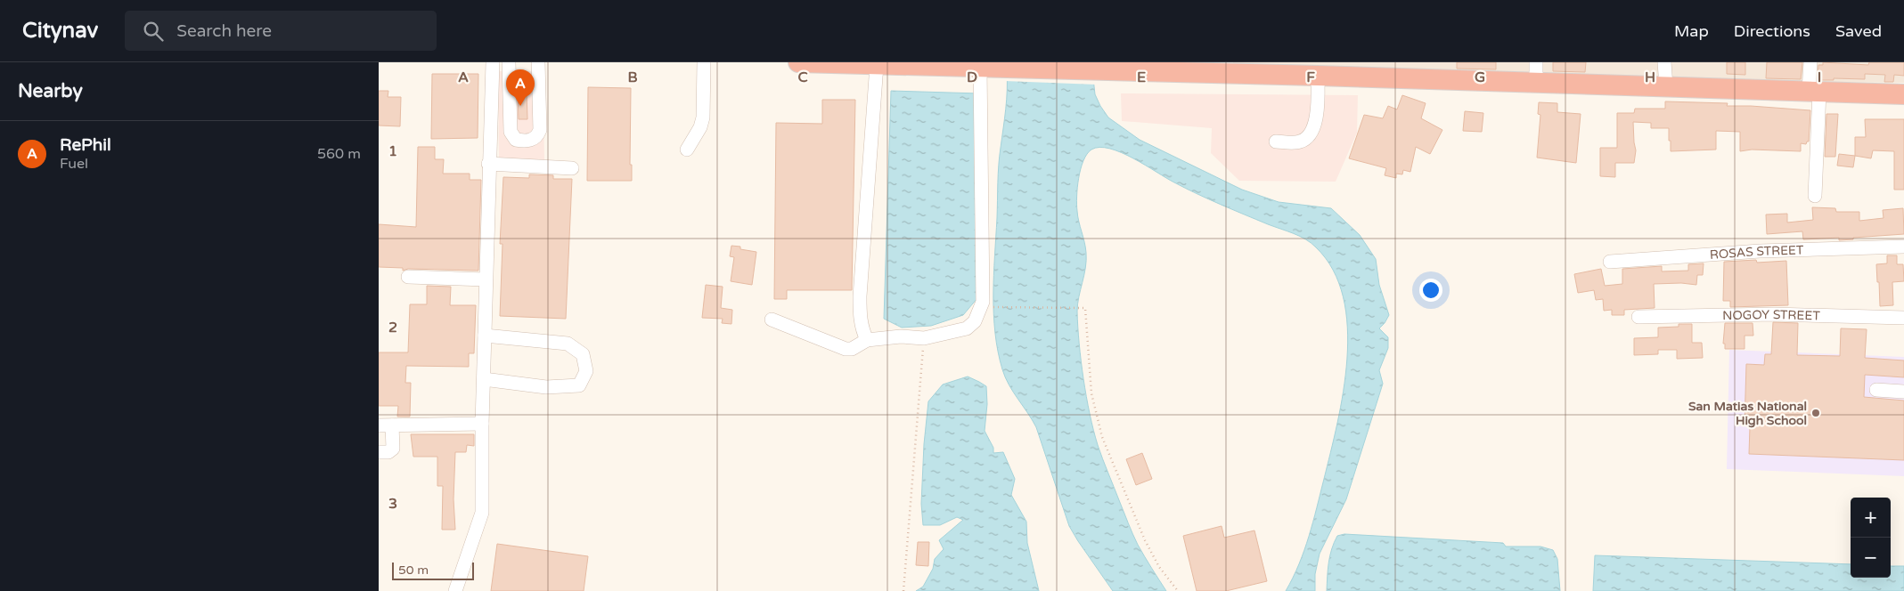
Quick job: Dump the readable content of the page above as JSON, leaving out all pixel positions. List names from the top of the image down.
{
  "streets": {
    "street": ["ROSAS STREET", "NOGOY STREET"]
  },
  "places": ["San Matias National High School"],
  "scale_bar": "50 m",
  "page": {
    "header": "Citynav",
    "search": "Search here",
    "nav": ["Map", "Directions", "Saved"],
    "heading": "Nearby",
    "pins": "A",
    "list": [
      {
        "mark": "A",
        "name": "RePhil",
        "note": "Fuel",
        "value": "560 m"
      }
    ],
    "map_buttons": ["+", "−"],
    "scale": "50 m"
  },
  "grid": {
    "columns": [
      "A",
      "B",
      "C",
      "D",
      "E",
      "F",
      "G",
      "H",
      "I"
    ],
    "rows": ["1", "2", "3"]
  }
}
